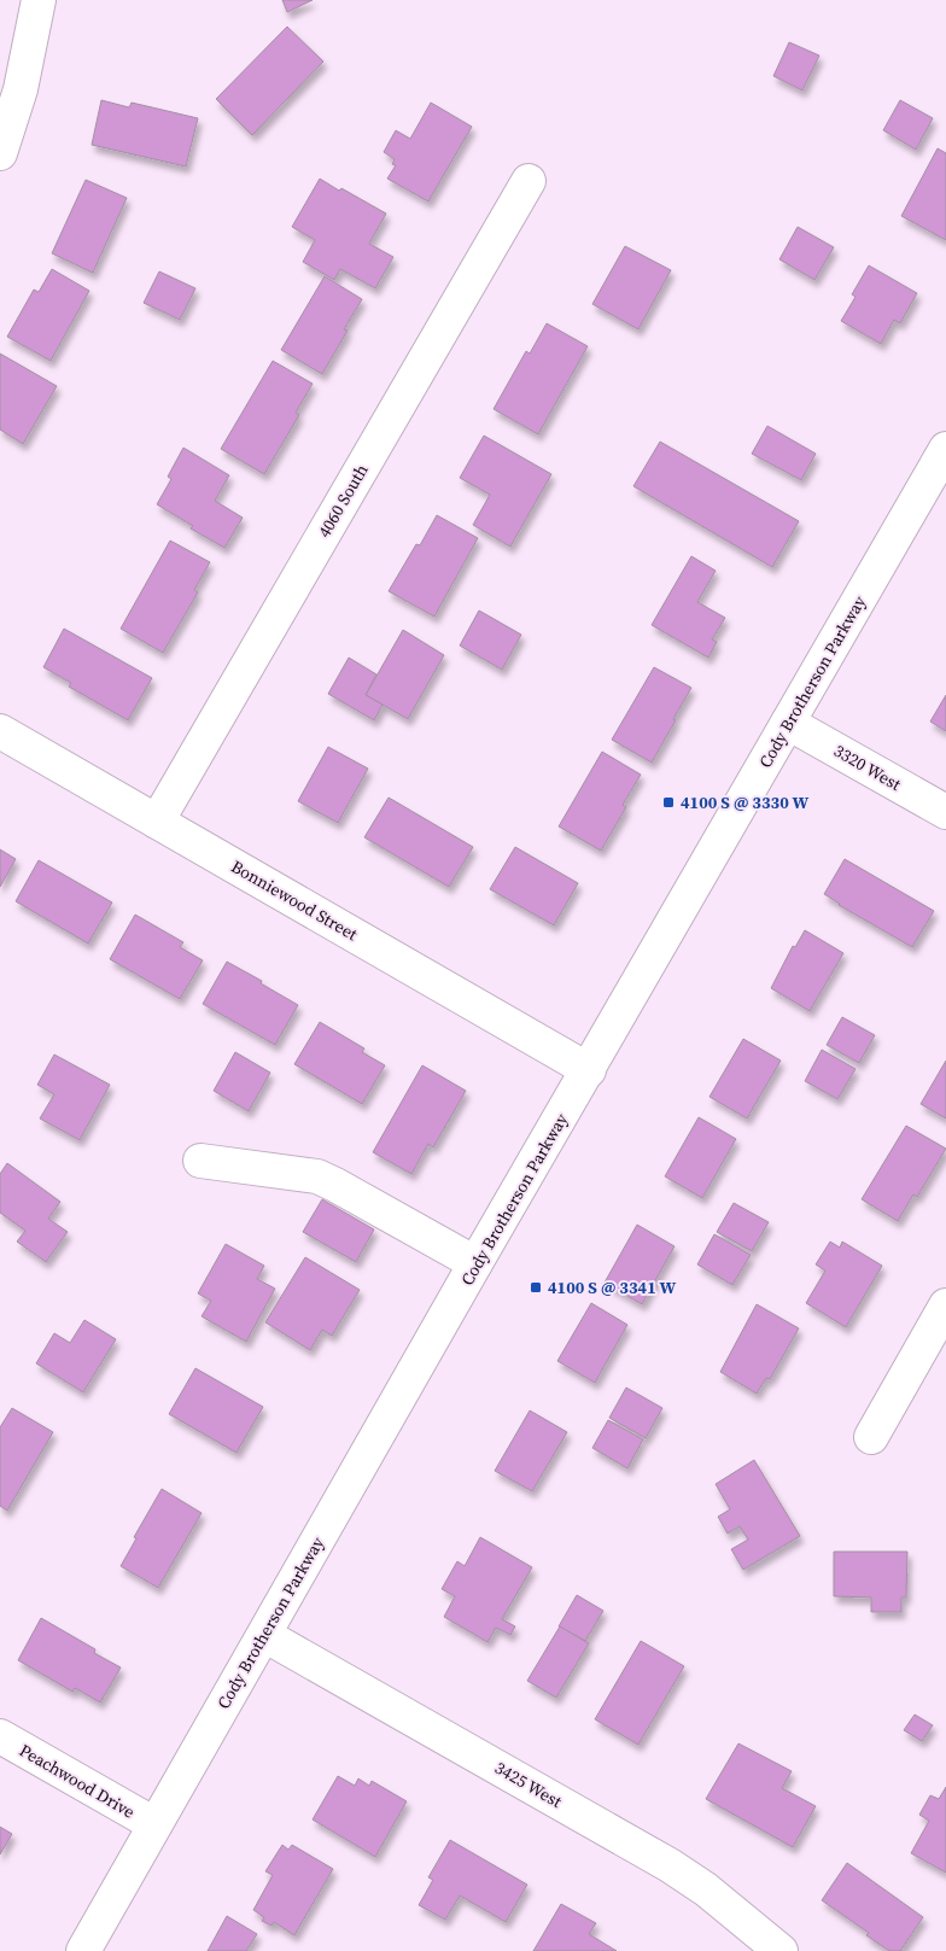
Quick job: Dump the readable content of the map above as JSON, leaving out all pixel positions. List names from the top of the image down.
{
  "streets": {
    "street": [
      "4060 South",
      "Cody Brotherson Parkway",
      "3320 West",
      "Bonniewood Street",
      "Peachwood Drive",
      "3425 West"
    ]
  },
  "crossings": [
    ["4060 South", "Bonniewood Street"],
    ["Cody Brotherson Parkway", "3320 West"],
    ["Cody Brotherson Parkway", "Bonniewood Street"],
    ["Cody Brotherson Parkway", "Peachwood Drive"],
    ["Cody Brotherson Parkway", "3425 West"]
  ],
  "places": {
    "transit": ["4100 S @ 3330 W", "4100 S @ 3341 W"]
  }
}
